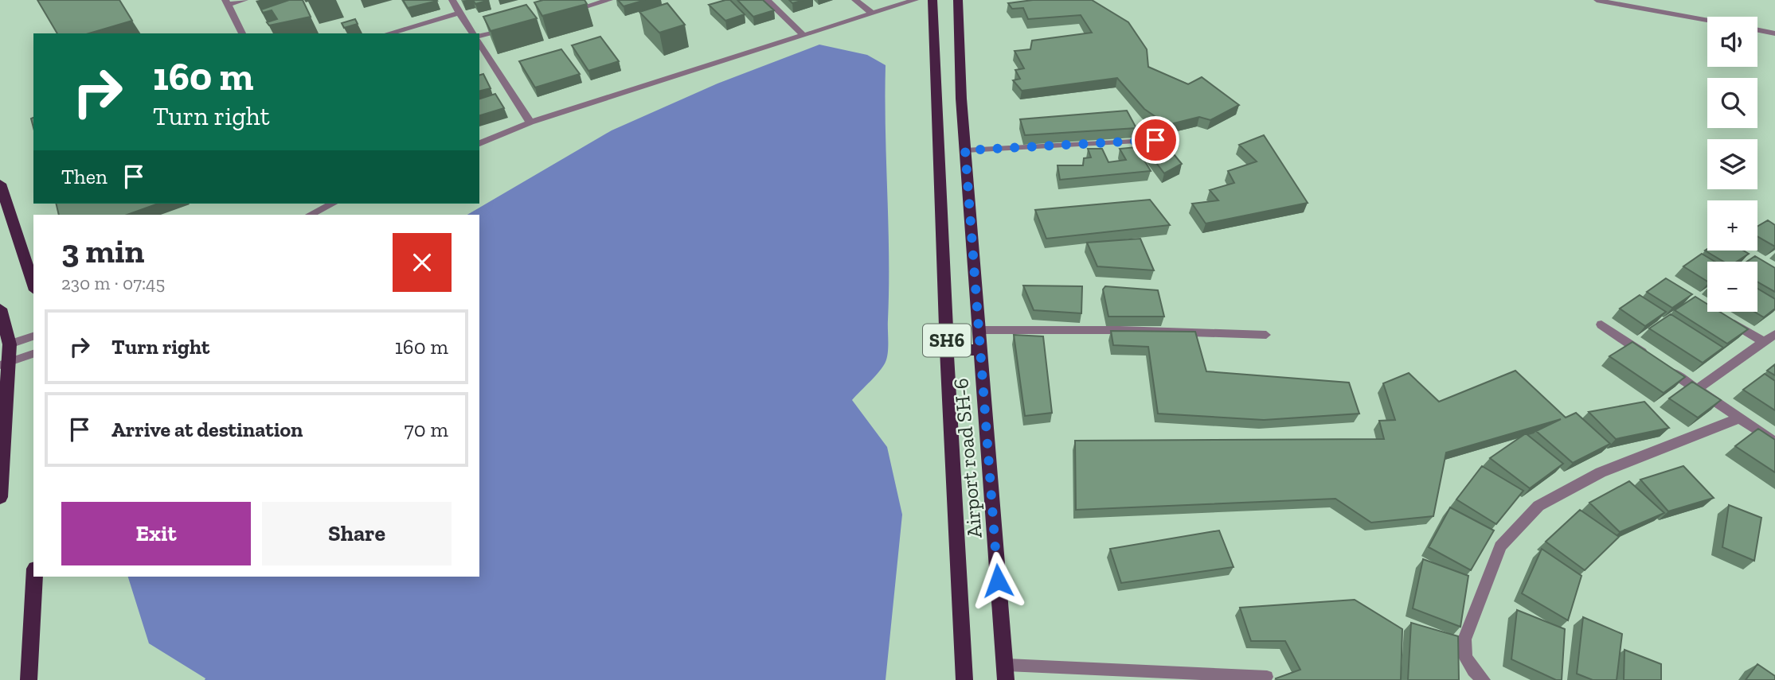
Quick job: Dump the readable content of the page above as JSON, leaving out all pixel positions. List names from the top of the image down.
{
  "streets": {
    "main road": ["SH6", "Airport road SH-6"]
  },
  "page": {
    "map_buttons": ["+", "−"],
    "turn": ["160 m", "Turn right"],
    "then": "Then",
    "heading": ["3 min", "230 m · 07:45"],
    "list": [
      {
        "name": "Turn right",
        "value": "160 m"
      },
      {
        "name": "Arrive at destination",
        "value": "70 m"
      }
    ],
    "buttons": ["Exit", "Share"]
  }
}
